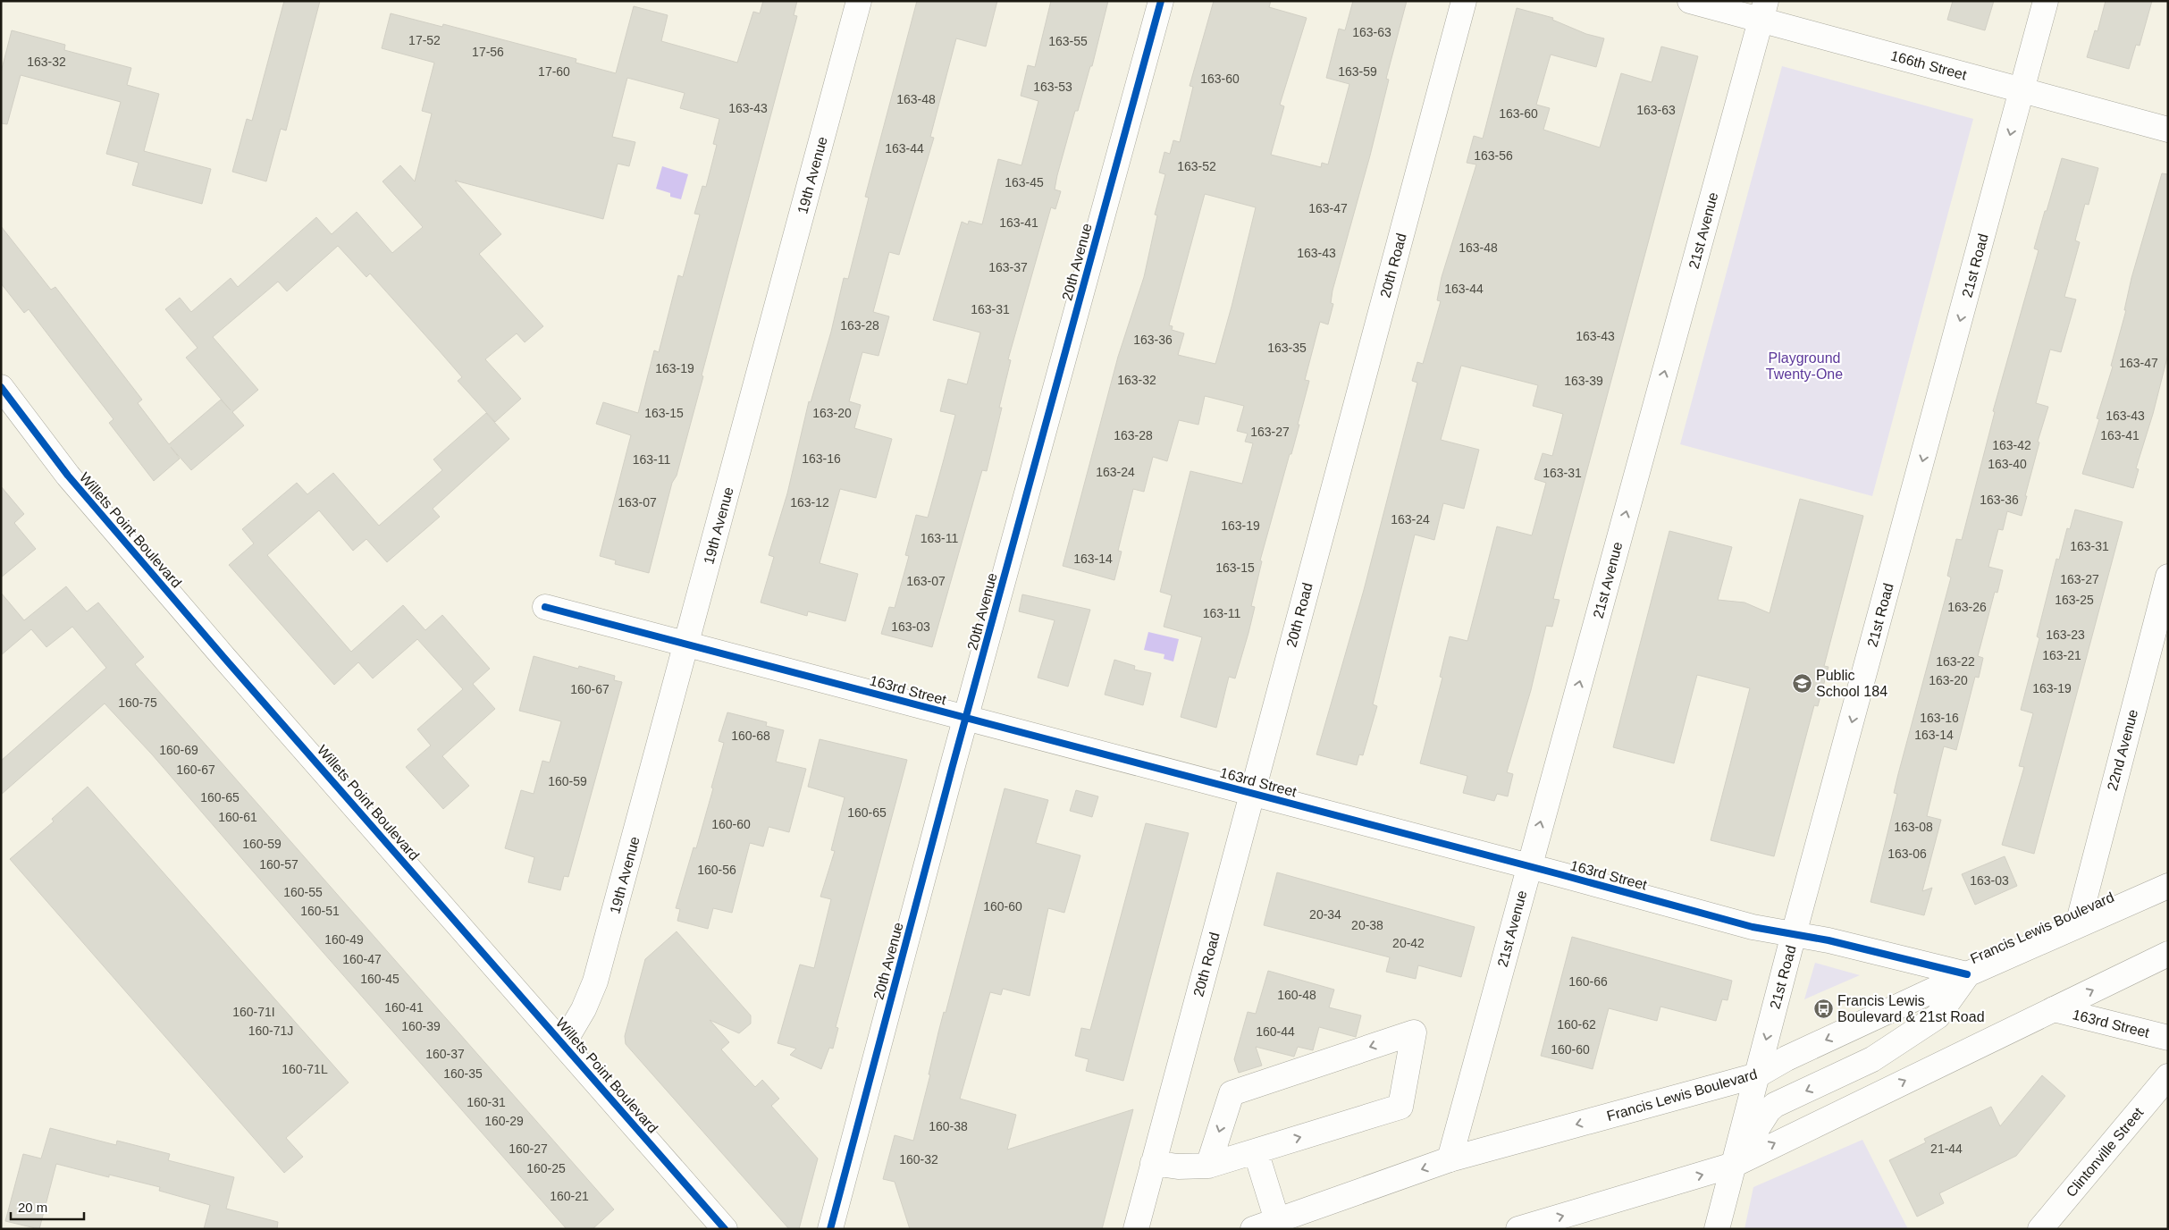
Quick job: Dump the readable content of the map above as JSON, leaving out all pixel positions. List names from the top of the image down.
{
  "streets": {
    "street": [
      "166th Street",
      "19th Avenue",
      "21st Avenue",
      "20th Avenue",
      "20th Road",
      "21st Road",
      "Willets Point Boulevard",
      "163rd Street",
      "22nd Avenue",
      "Francis Lewis Boulevard",
      "Clintonville Street"
    ]
  },
  "crossings": [
    ["166th Street", "21st Avenue"],
    ["166th Street", "21st Road"],
    ["19th Avenue", "Willets Point Boulevard"],
    ["19th Avenue", "163rd Street"],
    ["21st Avenue", "163rd Street"],
    ["21st Avenue", "Francis Lewis Boulevard"],
    ["20th Avenue", "163rd Street"],
    ["20th Road", "163rd Street"],
    ["21st Road", "163rd Street"],
    ["21st Road", "Francis Lewis Boulevard"],
    ["163rd Street", "Francis Lewis Boulevard"],
    ["22nd Avenue", "Francis Lewis Boulevard"]
  ],
  "one_way": ["21st Avenue", "21st Road"],
  "parks": ["Playground Twenty-One"],
  "places": {
    "school or university": ["Public School 184"],
    "bus stop": ["Francis Lewis Boulevard & 21st Road"]
  },
  "house_numbers": [
    "163-63",
    "17-52",
    "163-55",
    "17-56",
    "163-32",
    "17-60",
    "163-59",
    "163-60",
    "163-53",
    "163-48",
    "163-43",
    "163-63",
    "163-60",
    "163-44",
    "163-56",
    "163-52",
    "163-45",
    "163-47",
    "163-41",
    "163-48",
    "163-43",
    "163-37",
    "163-44",
    "163-31",
    "163-28",
    "163-43",
    "163-36",
    "163-35",
    "163-47",
    "163-19",
    "163-32",
    "163-39",
    "163-15",
    "163-20",
    "163-43",
    "163-27",
    "163-28",
    "163-41",
    "163-42",
    "163-16",
    "163-11",
    "163-40",
    "163-24",
    "163-31",
    "163-36",
    "163-07",
    "163-12",
    "163-24",
    "163-19",
    "163-11",
    "163-31",
    "163-14",
    "163-15",
    "163-27",
    "163-07",
    "163-25",
    "163-26",
    "163-11",
    "163-03",
    "163-23",
    "163-21",
    "163-22",
    "163-20",
    "163-19",
    "160-67",
    "160-75",
    "163-16",
    "163-14",
    "160-68",
    "160-69",
    "160-67",
    "160-59",
    "160-65",
    "160-65",
    "160-61",
    "160-60",
    "163-08",
    "160-59",
    "163-06",
    "160-57",
    "160-56",
    "163-03",
    "160-55",
    "160-60",
    "160-51",
    "20-34",
    "20-38",
    "160-49",
    "20-42",
    "160-47",
    "160-45",
    "160-66",
    "160-48",
    "160-41",
    "160-71I",
    "160-62",
    "160-39",
    "160-71J",
    "160-44",
    "160-60",
    "160-37",
    "160-71L",
    "160-35",
    "160-31",
    "160-29",
    "160-38",
    "160-27",
    "21-44",
    "160-32",
    "160-25",
    "160-21"
  ],
  "scale_bar": "20 m"
}
